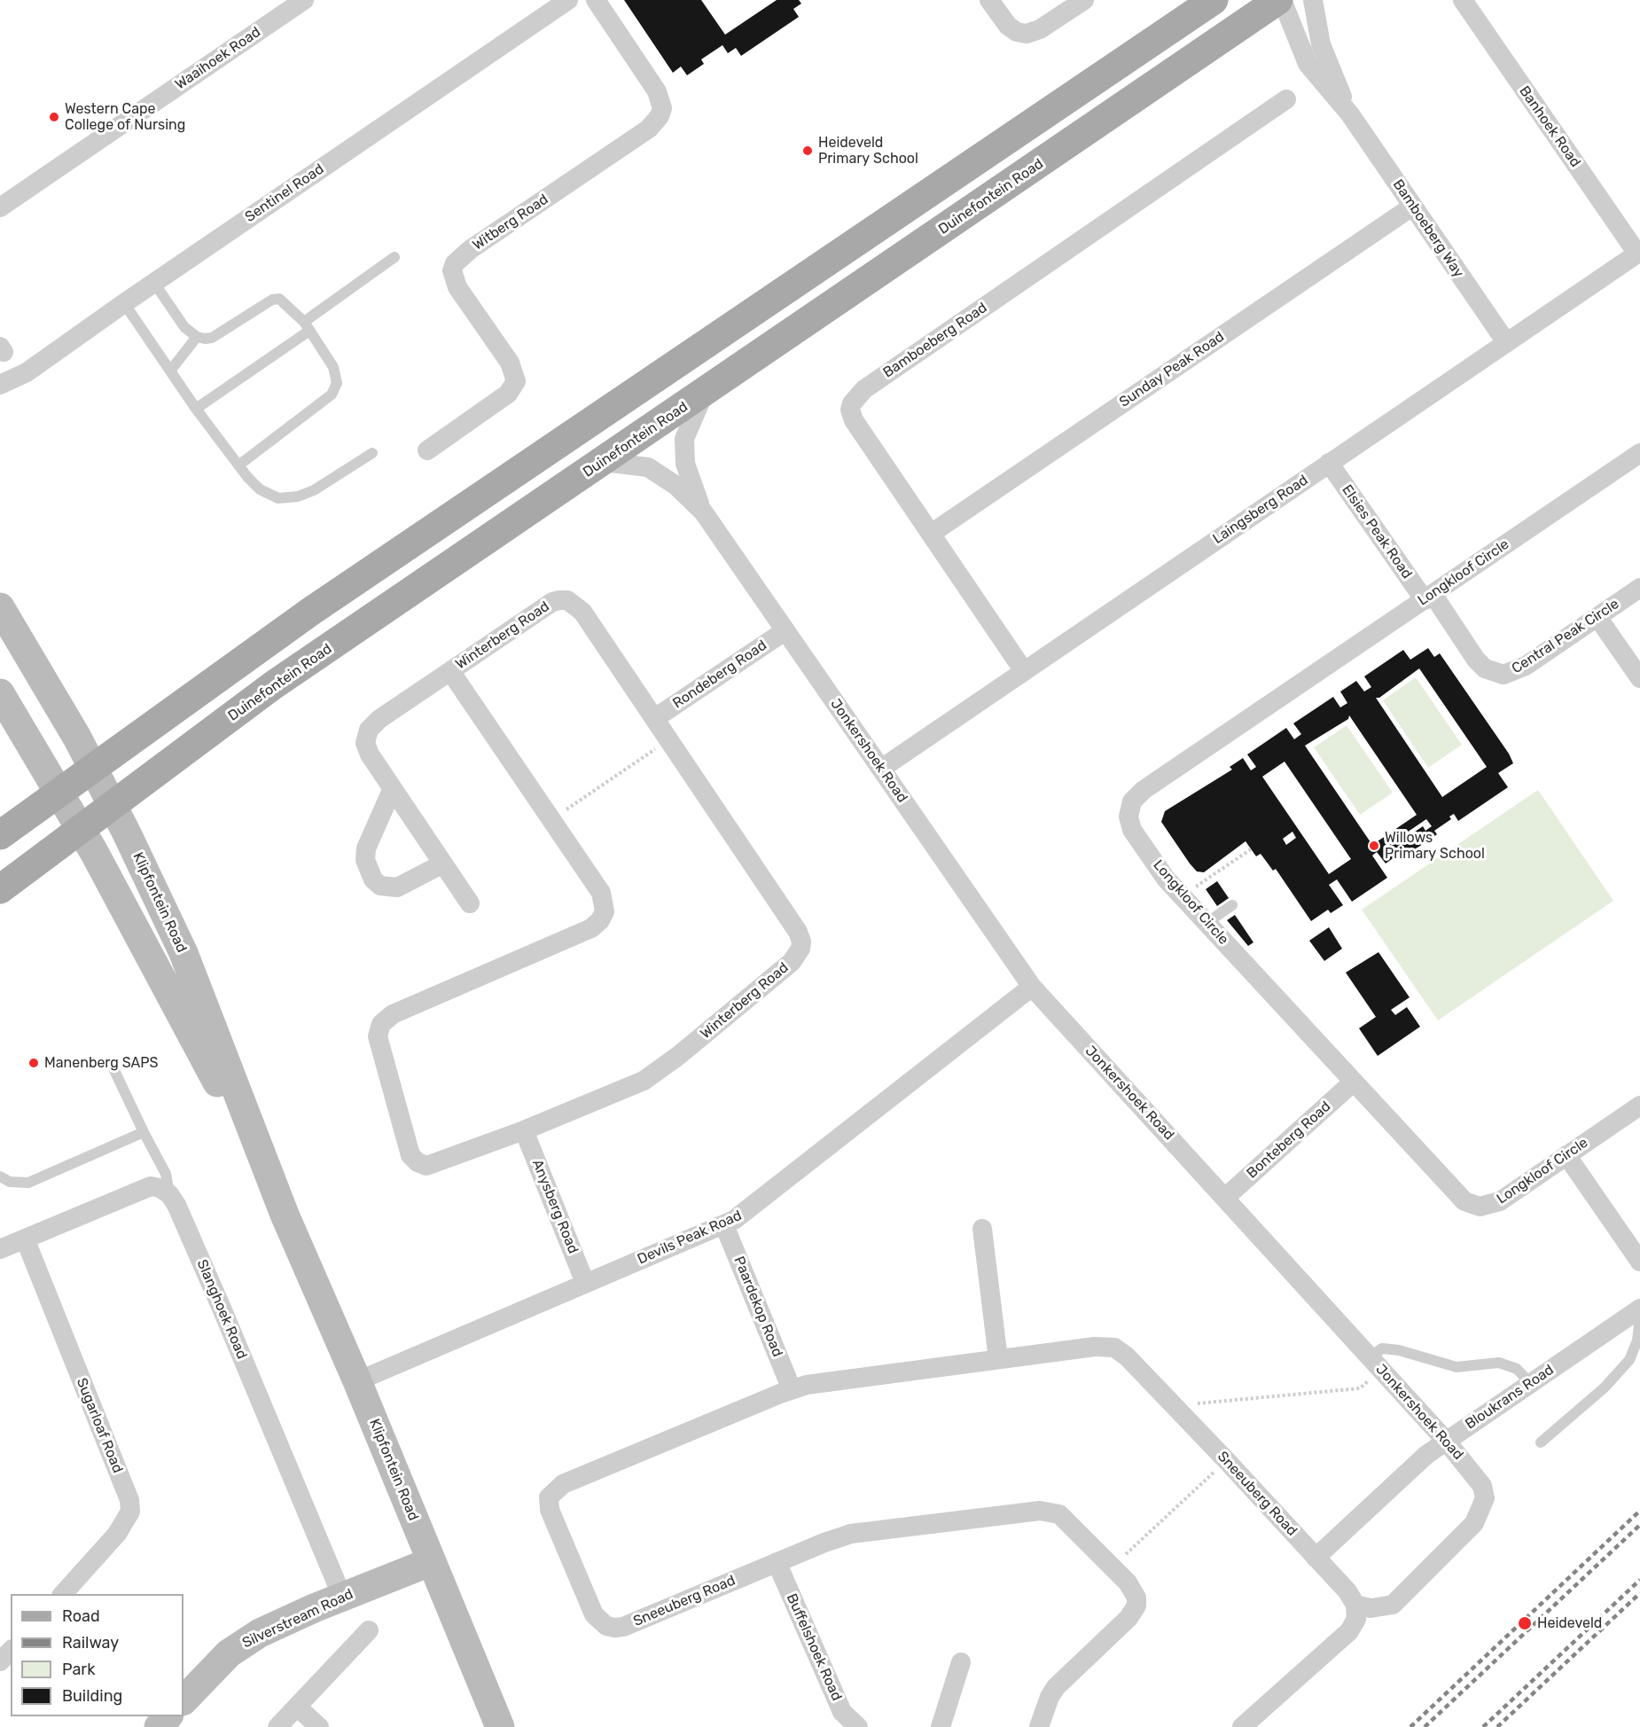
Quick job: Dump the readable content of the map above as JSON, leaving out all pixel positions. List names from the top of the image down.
{
  "streets": {
    "main road": ["Duinefontein Road", "Klipfontein Road", "Silverstream Road"],
    "street": [
      "Waaihoek Road",
      "Banhoek Road",
      "Sentinel Road",
      "Witberg Road",
      "Bamboeberg Way",
      "Bamboeberg Road",
      "Sunday Peak Road",
      "Laingsberg Road",
      "Elsies Peak Road",
      "Longkloof Circle",
      "Winterberg Road",
      "Central Peak Circle",
      "Rondeberg Road",
      "Jonkershoek Road",
      "Bonteberg Road",
      "Anysberg Road",
      "Devils Peak Road",
      "Paardekop Road",
      "Slanghoek Road",
      "Bloukrans Road",
      "Sugarloaf Road",
      "Sneeuberg Road",
      "Buffelshoek Road"
    ]
  },
  "crossings": [
    ["Banhoek Road", "Laingsberg Road"],
    ["Duinefontein Road", "Bamboeberg Way"],
    ["Duinefontein Road", "Jonkershoek Road"],
    ["Duinefontein Road", "Klipfontein Road"],
    ["Bamboeberg Way", "Sunday Peak Road"],
    ["Bamboeberg Way", "Laingsberg Road"],
    ["Bamboeberg Road", "Sunday Peak Road"],
    ["Bamboeberg Road", "Laingsberg Road"],
    ["Laingsberg Road", "Elsies Peak Road"],
    ["Laingsberg Road", "Jonkershoek Road"],
    ["Elsies Peak Road", "Longkloof Circle"],
    ["Elsies Peak Road", "Central Peak Circle"],
    ["Longkloof Circle", "Central Peak Circle"],
    ["Longkloof Circle", "Bonteberg Road"],
    ["Winterberg Road", "Rondeberg Road"],
    ["Winterberg Road", "Anysberg Road"],
    ["Rondeberg Road", "Jonkershoek Road"],
    ["Jonkershoek Road", "Bonteberg Road"],
    ["Jonkershoek Road", "Devils Peak Road"],
    ["Jonkershoek Road", "Bloukrans Road"],
    ["Jonkershoek Road", "Sneeuberg Road"],
    ["Klipfontein Road", "Devils Peak Road"],
    ["Klipfontein Road", "Silverstream Road"],
    ["Anysberg Road", "Devils Peak Road"],
    ["Devils Peak Road", "Paardekop Road"],
    ["Paardekop Road", "Sneeuberg Road"],
    ["Slanghoek Road", "Silverstream Road"],
    ["Bloukrans Road", "Sneeuberg Road"],
    ["Sneeuberg Road", "Buffelshoek Road"]
  ],
  "places": [
    "Western Cape College of Nursing",
    "Heideveld Primary School",
    "Willows Primary School",
    "Manenberg SAPS",
    "Heideveld"
  ],
  "legend": [
    "Road",
    "Railway",
    "Park",
    "Building"
  ]
}
